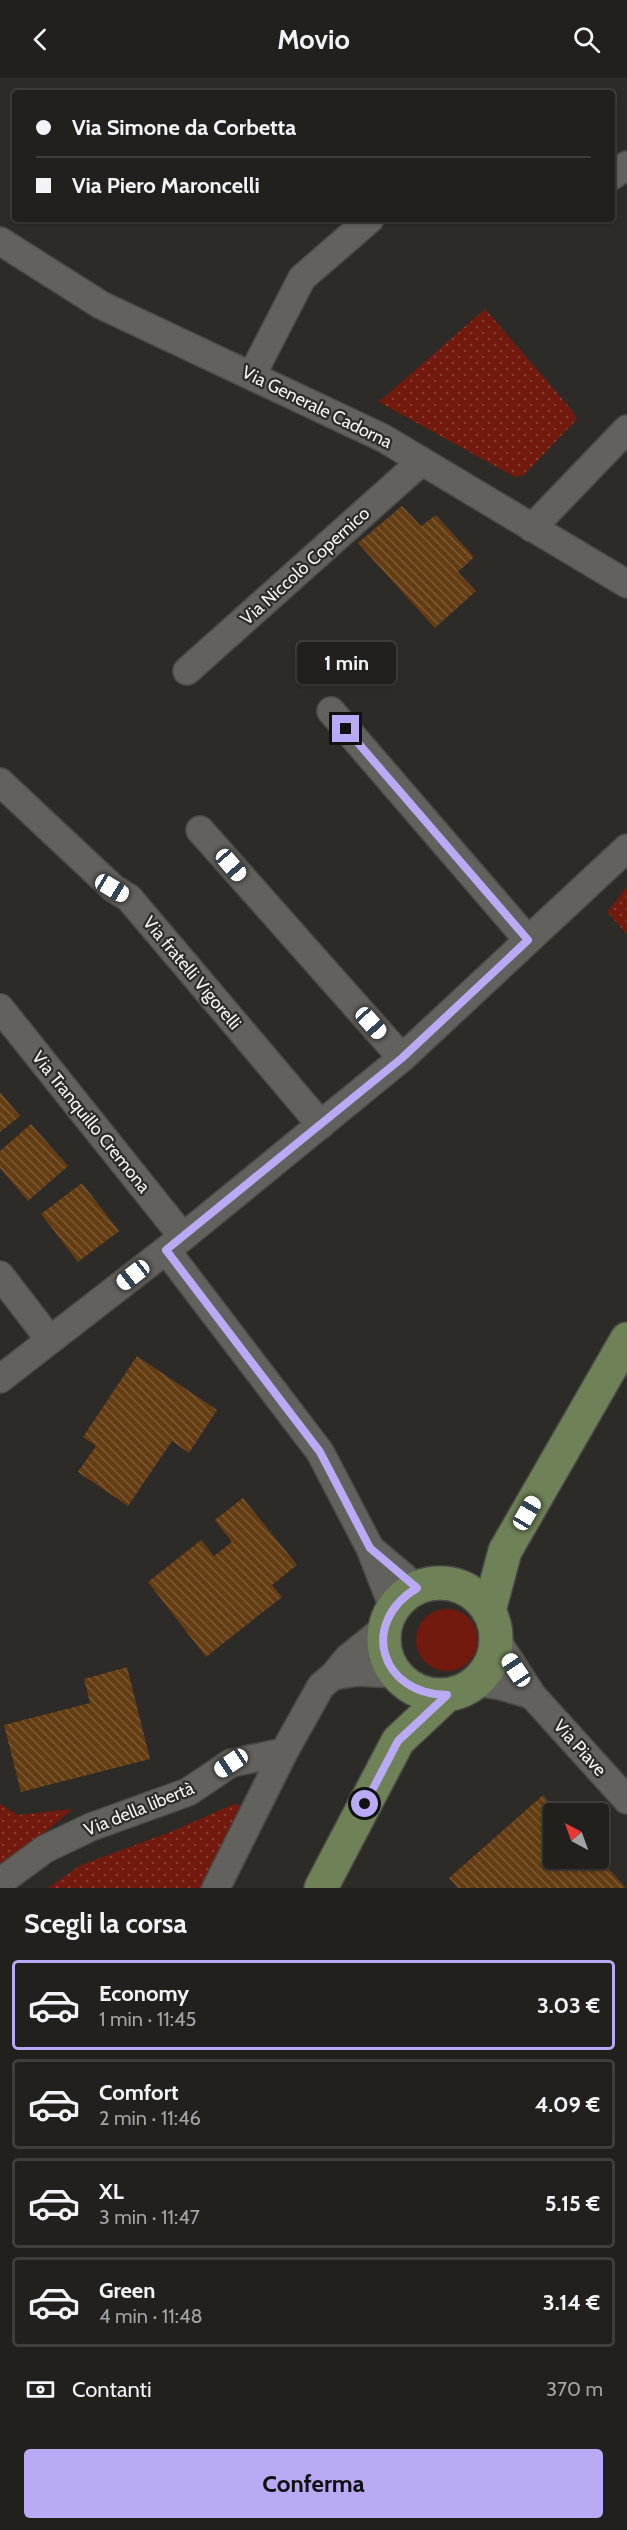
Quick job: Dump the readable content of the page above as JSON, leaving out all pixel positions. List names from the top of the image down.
{
  "streets": {
    "street": [
      "Via Generale Cadorna",
      "Via Niccolò Copernico",
      "Via fratelli Vigorelli",
      "Via Tranquillo Cremona",
      "Via Piave",
      "Via della libertà"
    ]
  },
  "crossings": [
    ["Via Generale Cadorna", "Via Niccolò Copernico"],
    ["Via Tranquillo Cremona", "Via Piave"]
  ],
  "north": "top left",
  "page": {
    "header": "Movio",
    "banner": ["Via Simone da Corbetta", "Via Piero Maroncelli"],
    "bubble": "1 min",
    "heading": "Scegli la corsa",
    "list": [
      {
        "name": "Economy",
        "note": "1 min · 11:45",
        "value": "3.03 €"
      },
      {
        "name": "Comfort",
        "note": "2 min · 11:46",
        "value": "4.09 €"
      },
      {
        "name": "XL",
        "note": "3 min · 11:47",
        "value": "5.15 €"
      },
      {
        "name": "Green",
        "note": "4 min · 11:48",
        "value": "3.14 €"
      }
    ],
    "pay": ["Contanti", "370 m"],
    "buttons": "Conferma"
  }
}
